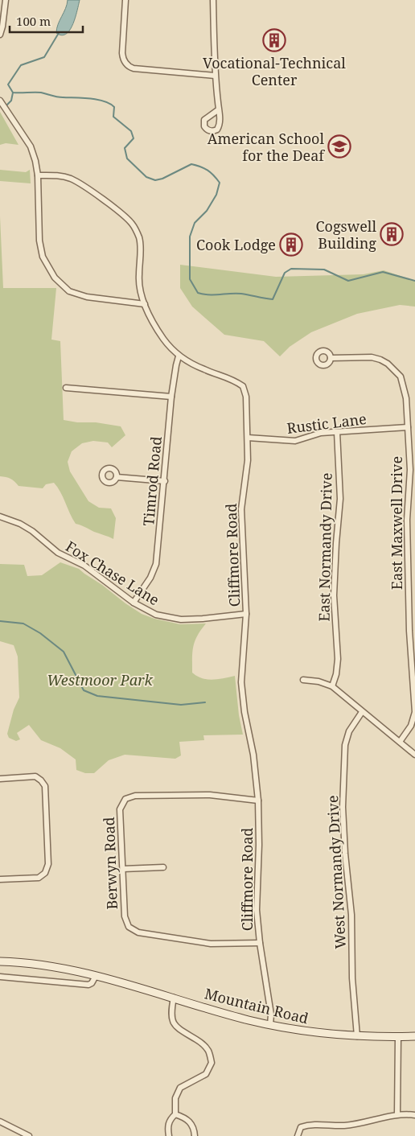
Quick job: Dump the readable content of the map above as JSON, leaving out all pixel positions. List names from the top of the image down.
{
  "streets": {
    "main road": ["Mountain Road"],
    "street": [
      "Rustic Lane",
      "Timrod Road",
      "East Maxwell Drive",
      "East Normandy Drive",
      "Cliffmore Road",
      "Fox Chase Lane",
      "Berwyn Road",
      "West Normandy Drive"
    ]
  },
  "crossings": [
    ["Rustic Lane", "East Maxwell Drive"],
    ["Rustic Lane", "East Normandy Drive"],
    ["Rustic Lane", "Cliffmore Road"],
    ["Timrod Road", "Cliffmore Road"],
    ["Timrod Road", "Fox Chase Lane"],
    ["Cliffmore Road", "Fox Chase Lane"],
    ["Cliffmore Road", "Berwyn Road"],
    ["Cliffmore Road", "Mountain Road"],
    ["West Normandy Drive", "Mountain Road"]
  ],
  "parks": ["Westmoor Park"],
  "places": {
    "building": ["Vocational-Technical Center", "Cogswell Building", "Cook Lodge"],
    "school or university": ["American School for the Deaf"]
  },
  "scale_bar": "100 m"
}
